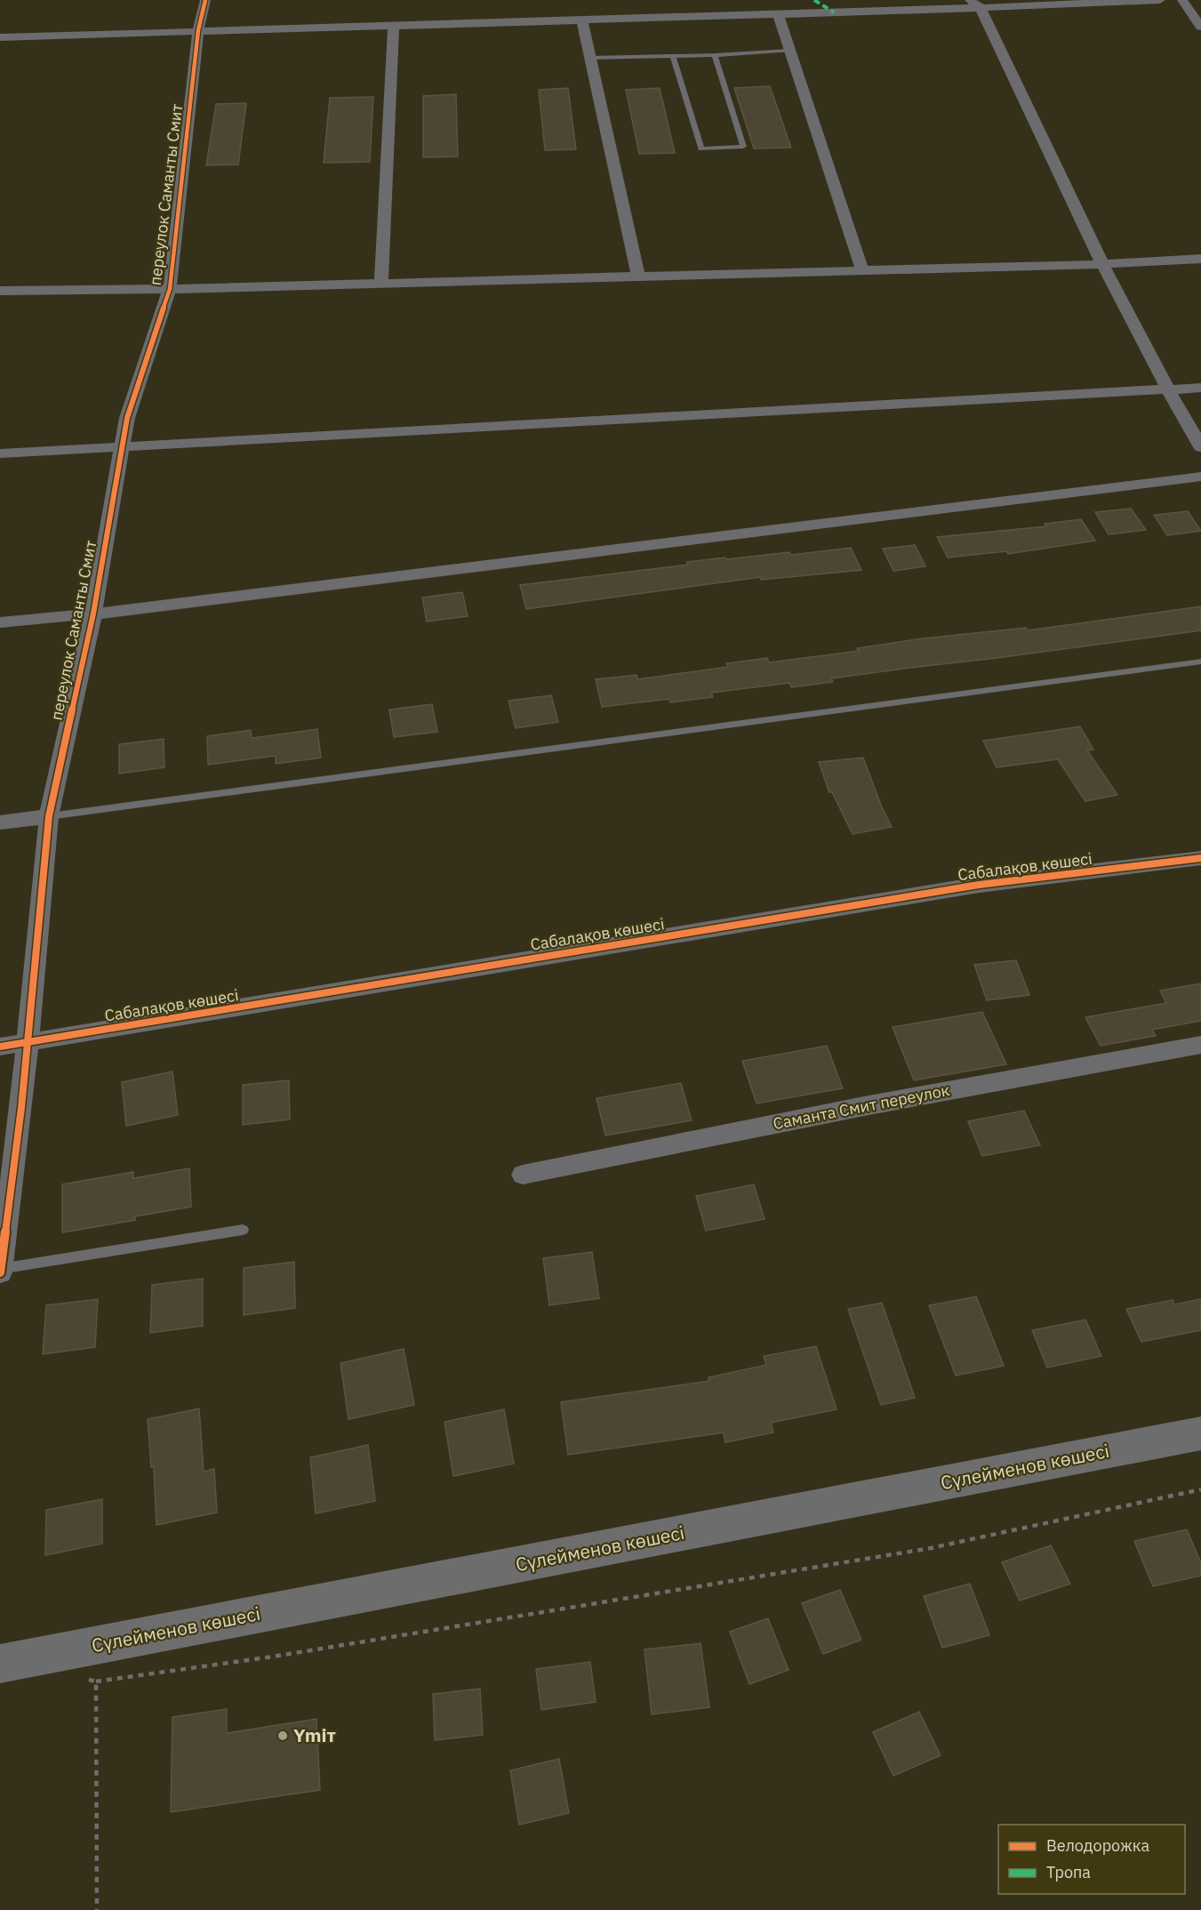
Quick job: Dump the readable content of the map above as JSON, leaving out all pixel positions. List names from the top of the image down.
{
  "streets": {
    "main road": ["Сүлейменов көшесі"],
    "street": ["переулок Саманты Смит", "Сабалақов көшесі", "Саманта Смит переулок"]
  },
  "crossings": [
    ["переулок Саманты Смит", "Сабалақов көшесі"]
  ],
  "places": ["Ymiт"],
  "legend": ["Велодорожка", "Тропа"]
}
